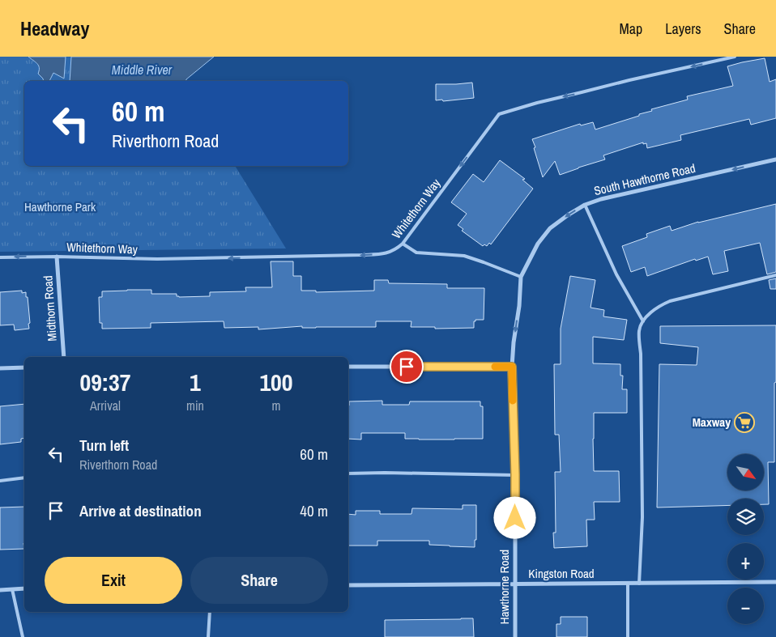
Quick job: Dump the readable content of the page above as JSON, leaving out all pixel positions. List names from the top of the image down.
{
  "streets": {
    "street": [
      "South Hawthorne Road",
      "Midthorn Road",
      "Kingston Road",
      "Hawthorne Road"
    ],
    "lane": ["Whitethorn Way"]
  },
  "crossings": [
    ["South Hawthorne Road", "Hawthorne Road"],
    ["Whitethorn Way", "Midthorn Road"],
    ["Kingston Road", "Hawthorne Road"]
  ],
  "one_way": ["South Hawthorne Road", "Whitethorn Way"],
  "water": ["Middle River"],
  "parks": ["Hawthorne Park"],
  "places": {
    "supermarket": ["Maxway"]
  },
  "north": "bottom right",
  "page": {
    "header": "Headway",
    "nav": ["Map", "Layers", "Share"],
    "turn": ["60 m", "Riverthorn Road"],
    "eta": [
      "09:37",
      "Arrival",
      "1",
      "min",
      "100",
      "m"
    ],
    "list": [
      {
        "name": "Turn left",
        "note": "Riverthorn Road",
        "value": "60 m"
      },
      {
        "name": "Arrive at destination",
        "value": "40 m"
      }
    ],
    "map_buttons": ["+", "−"],
    "buttons": ["Exit", "Share"]
  }
}
